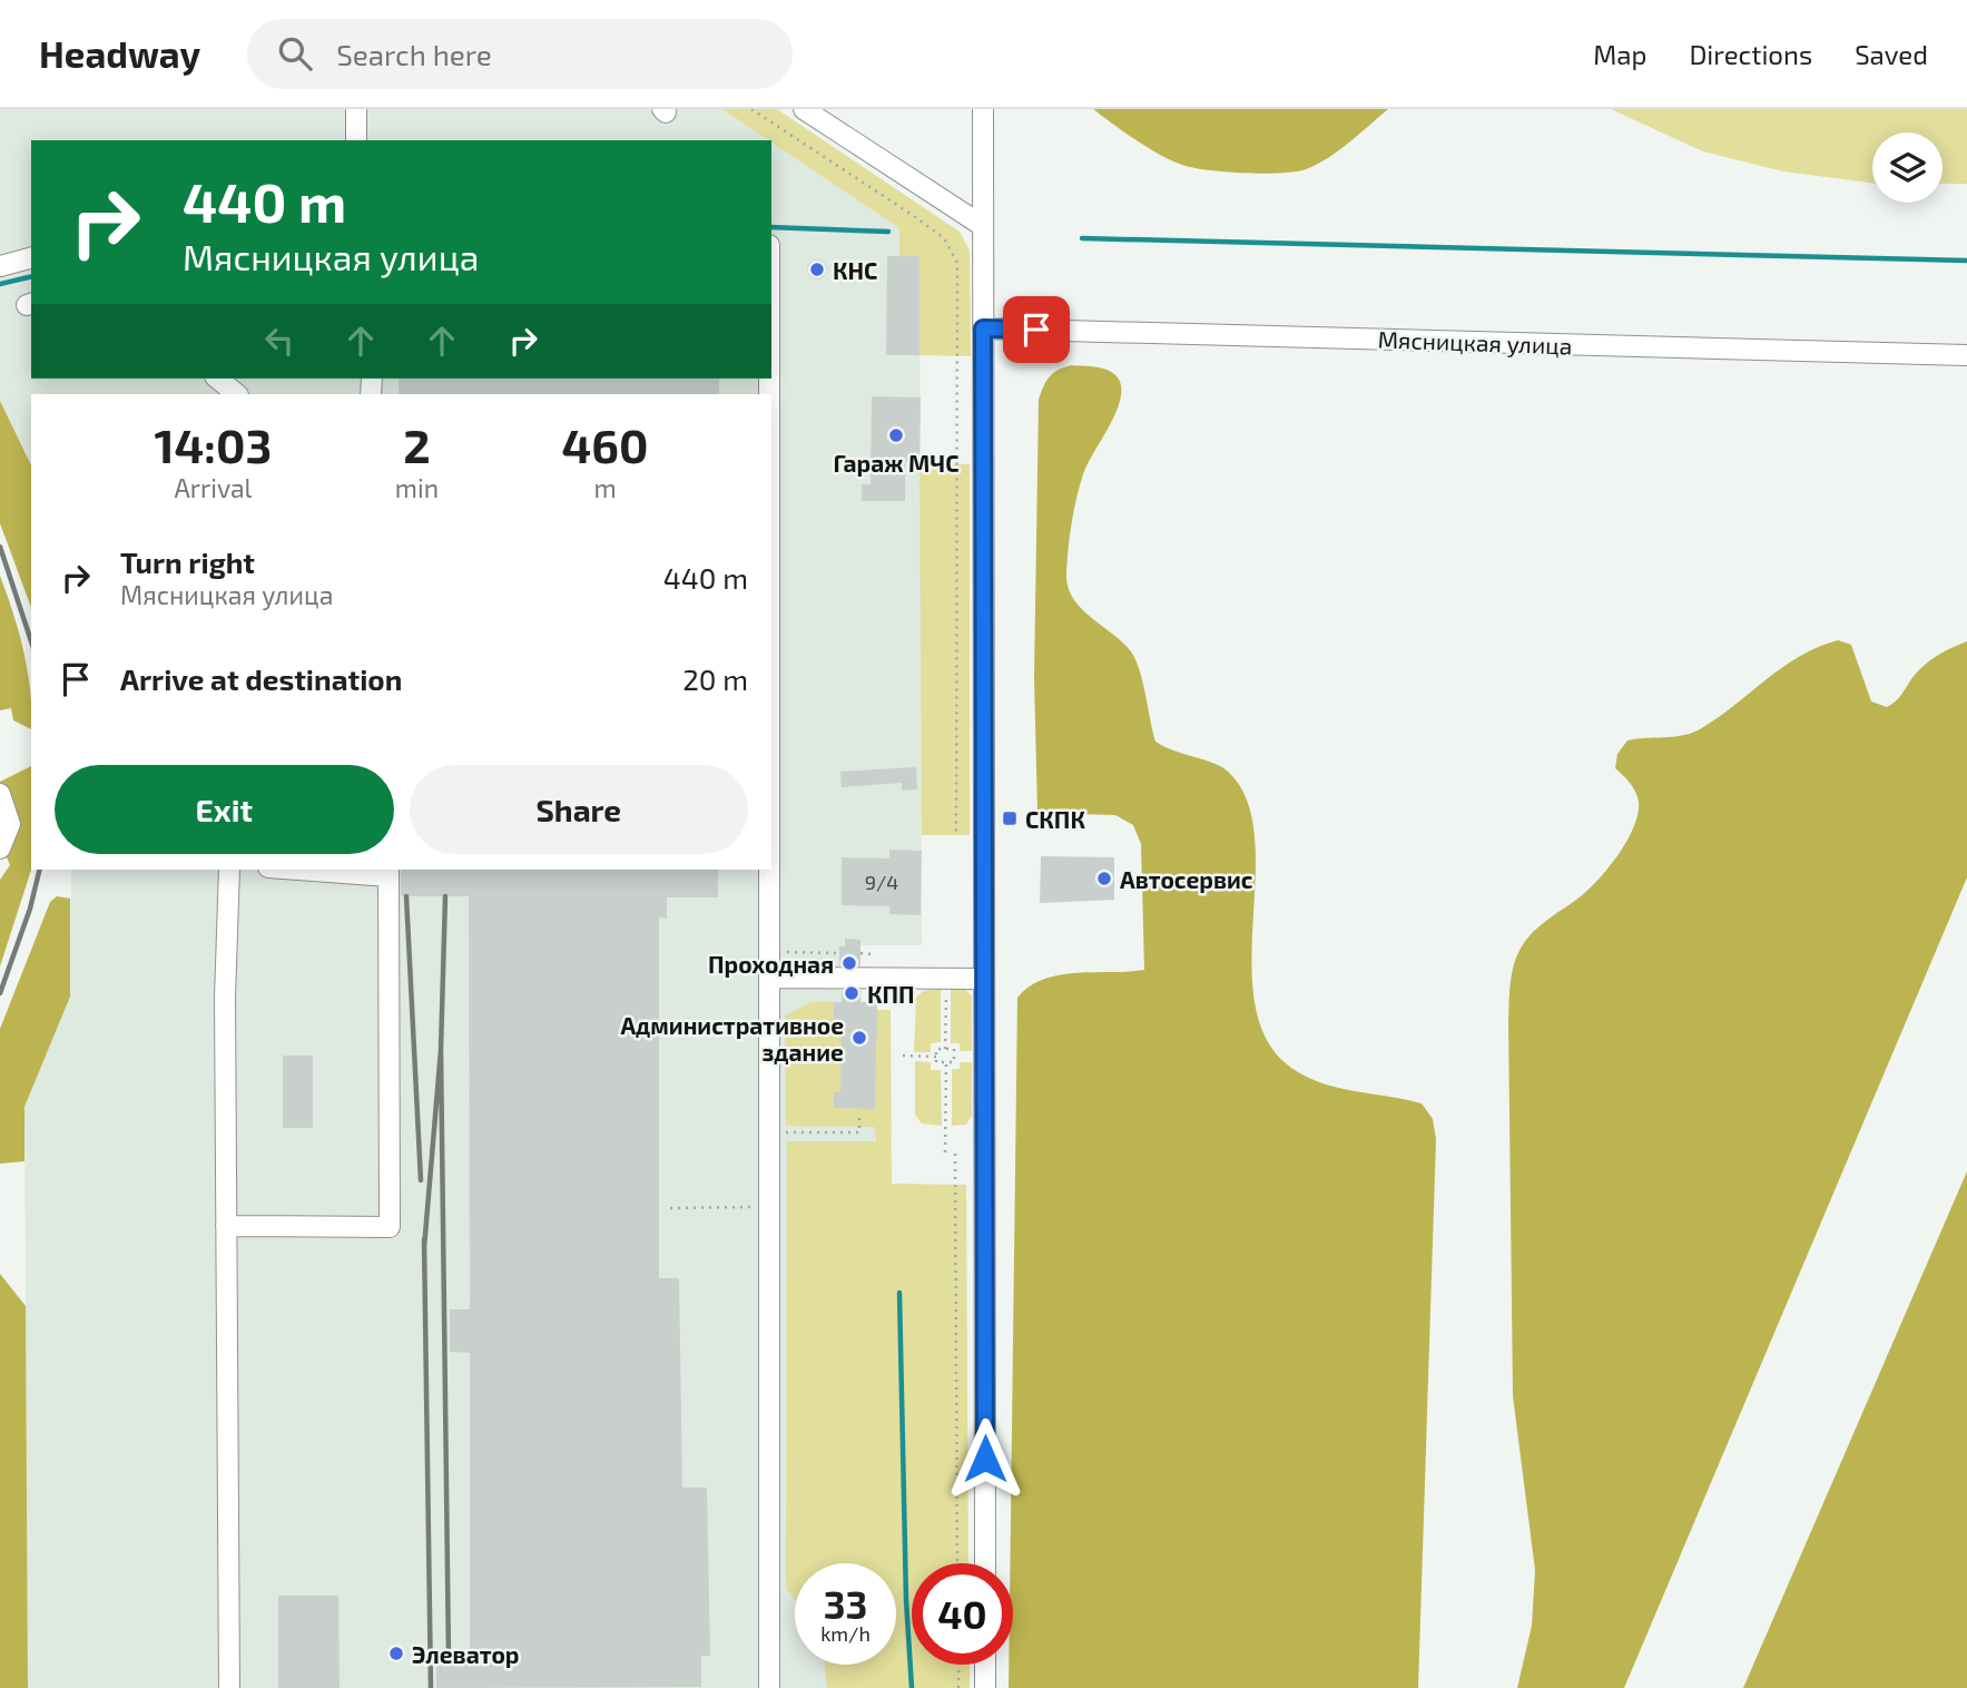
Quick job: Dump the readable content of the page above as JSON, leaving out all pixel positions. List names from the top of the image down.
{
  "streets": {
    "street": ["Мясницкая улица"]
  },
  "places": {
    "other": [
      "КНС",
      "Гараж МЧС",
      "Автосервис",
      "Проходная",
      "КПП",
      "Административное здание",
      "Элеватор"
    ],
    "transit": ["СКПК"]
  },
  "house_numbers": ["9/4"],
  "page": {
    "header": "Headway",
    "search": "Search here",
    "nav": ["Map", "Directions", "Saved"],
    "turn": ["440 m", "Мясницкая улица"],
    "eta": [
      "14:03",
      "Arrival",
      "2",
      "min",
      "460",
      "m"
    ],
    "list": [
      {
        "name": "Turn right",
        "note": "Мясницкая улица",
        "value": "440 m"
      },
      {
        "name": "Arrive at destination",
        "value": "20 m"
      }
    ],
    "buttons": ["Exit", "Share"],
    "speed": "33 km/h",
    "limit": "40"
  }
}
